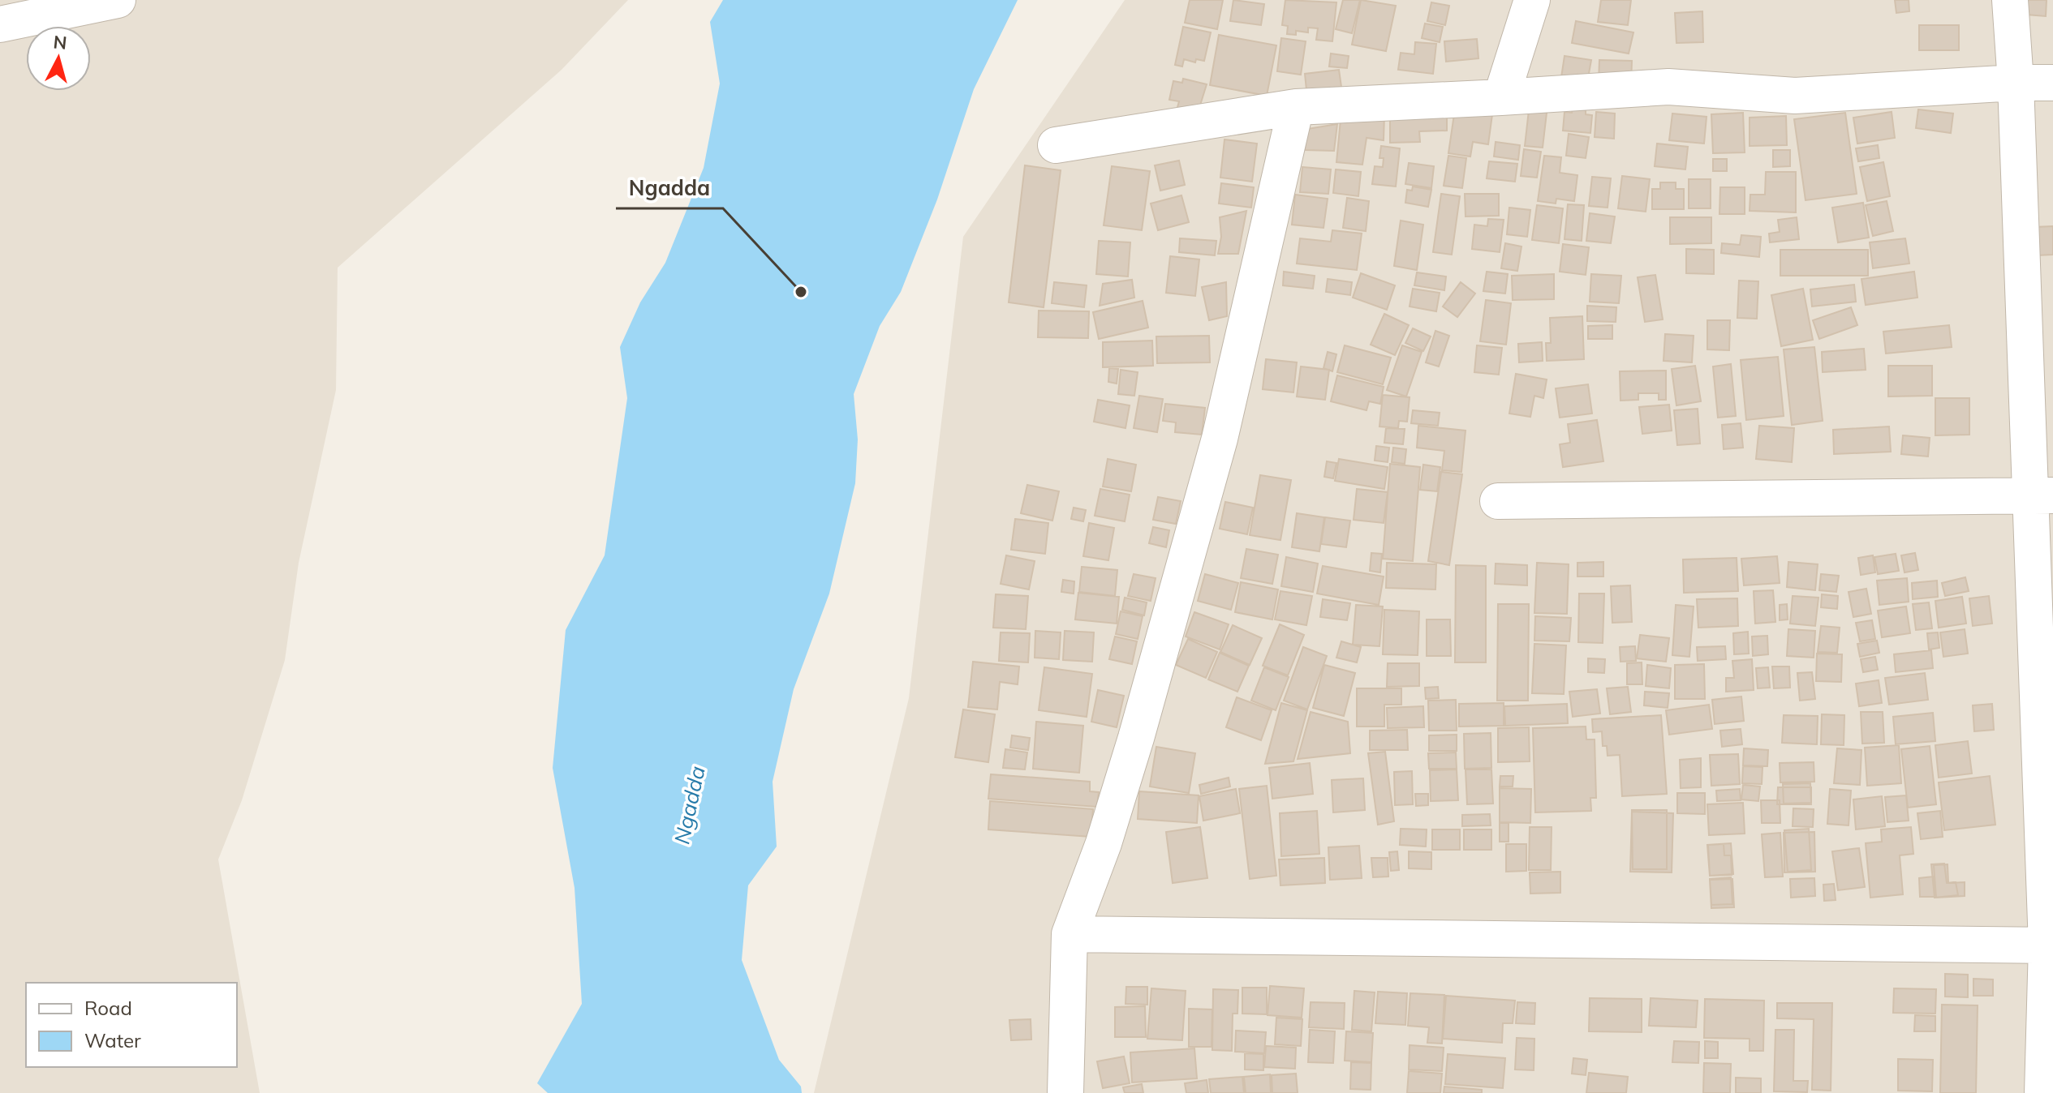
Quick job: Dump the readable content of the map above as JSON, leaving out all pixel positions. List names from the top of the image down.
{
  "water": ["Ngadda"],
  "places": ["Ngadda"],
  "legend": ["Road", "Water"],
  "north": "top"
}
